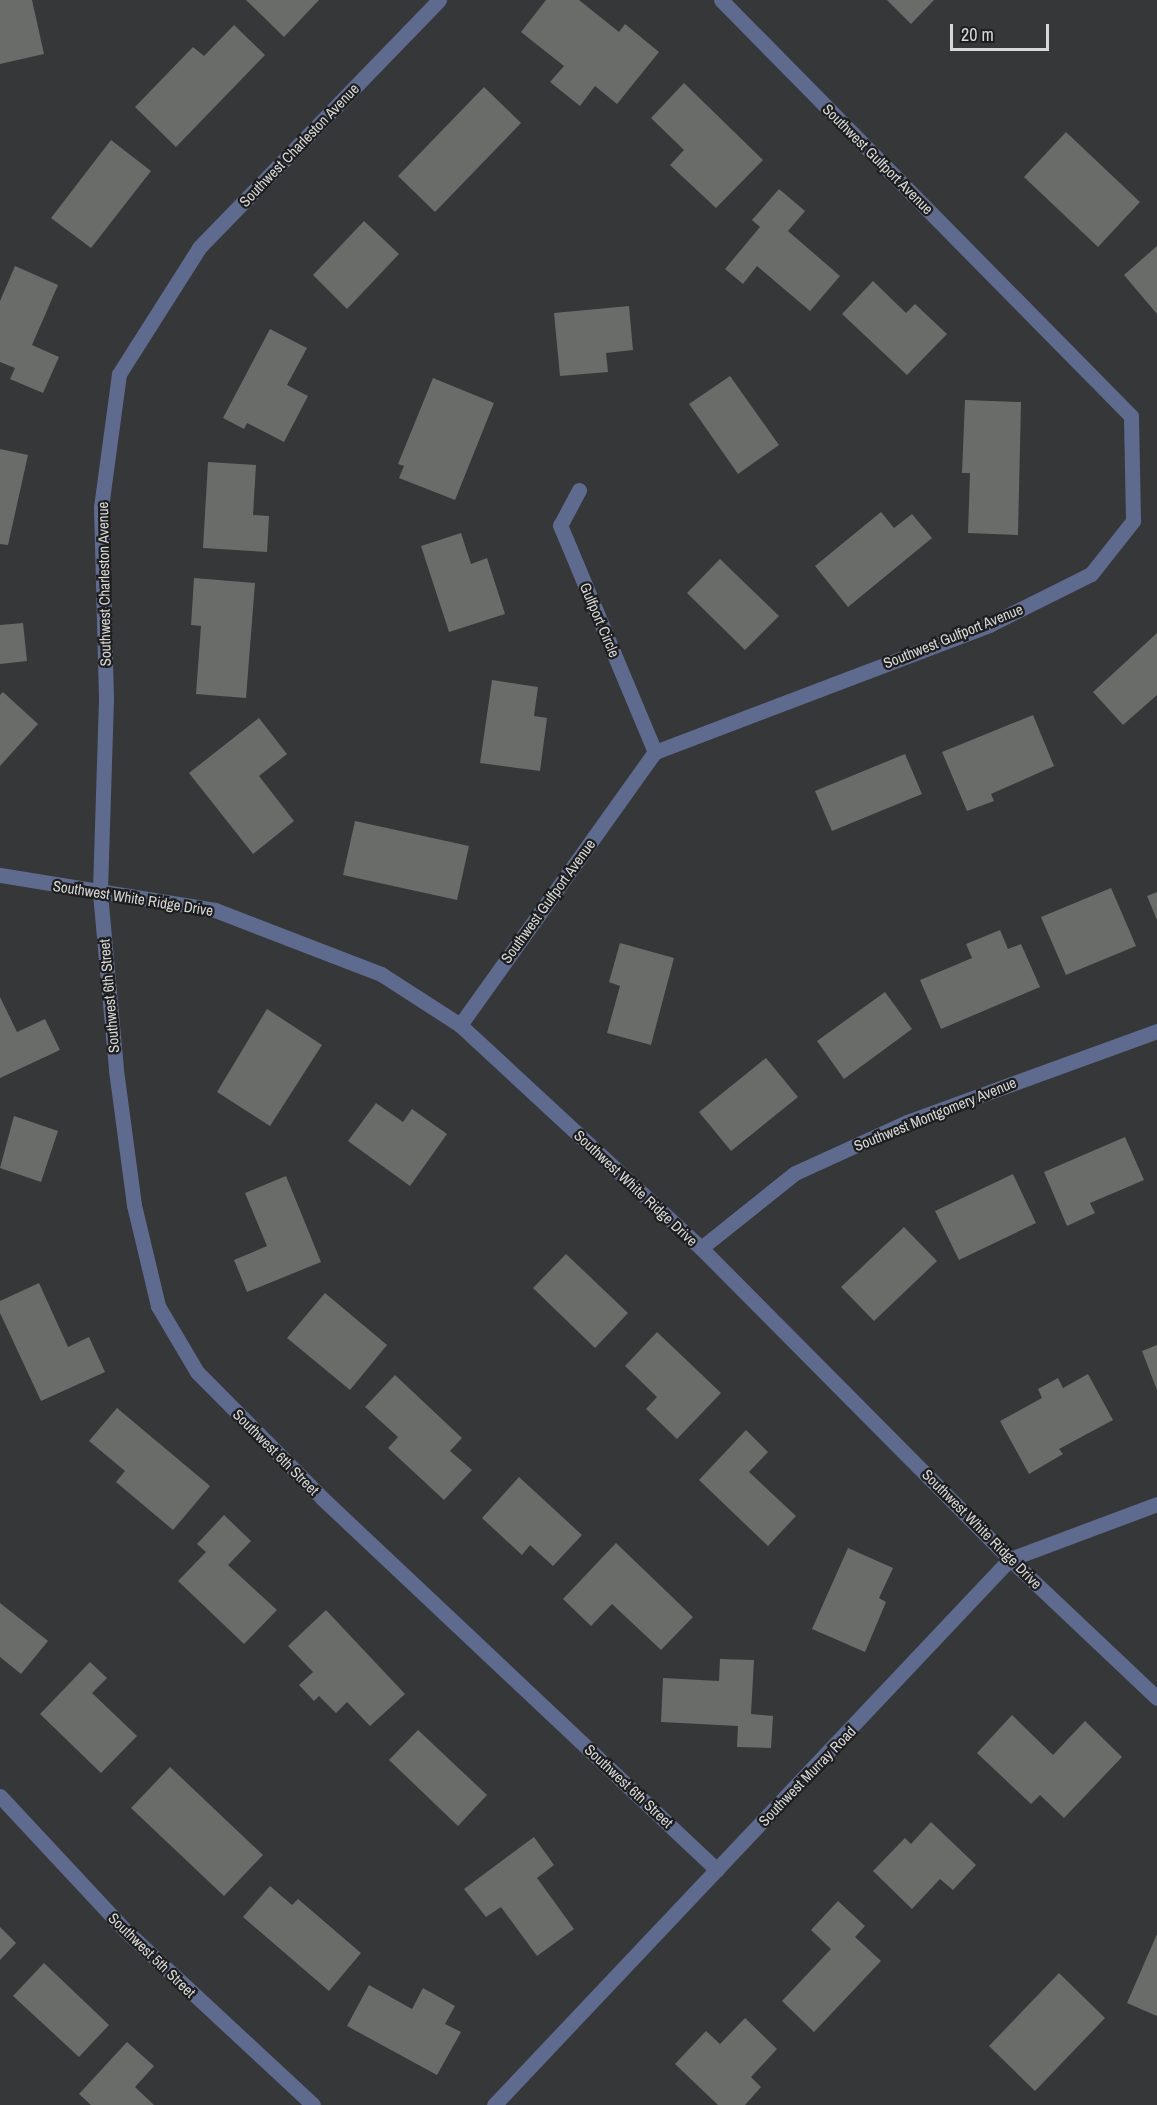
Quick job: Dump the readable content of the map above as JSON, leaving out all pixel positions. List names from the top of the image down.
{
  "streets": {
    "street": [
      "Southwest Charleston Avenue",
      "Southwest Gulfport Avenue",
      "Gulfport Circle",
      "Southwest White Ridge Drive",
      "Southwest 6th Street",
      "Southwest Montgomery Avenue",
      "Southwest Murray Road",
      "Southwest 5th Street"
    ]
  },
  "crossings": [
    ["Southwest Charleston Avenue", "Southwest White Ridge Drive"],
    ["Southwest Charleston Avenue", "Southwest 6th Street"],
    ["Southwest Gulfport Avenue", "Gulfport Circle"],
    ["Southwest Gulfport Avenue", "Southwest White Ridge Drive"],
    ["Southwest White Ridge Drive", "Southwest 6th Street"],
    ["Southwest White Ridge Drive", "Southwest Montgomery Avenue"],
    ["Southwest White Ridge Drive", "Southwest Murray Road"],
    ["Southwest 6th Street", "Southwest Murray Road"]
  ],
  "scale_bar": "20 m"
}
